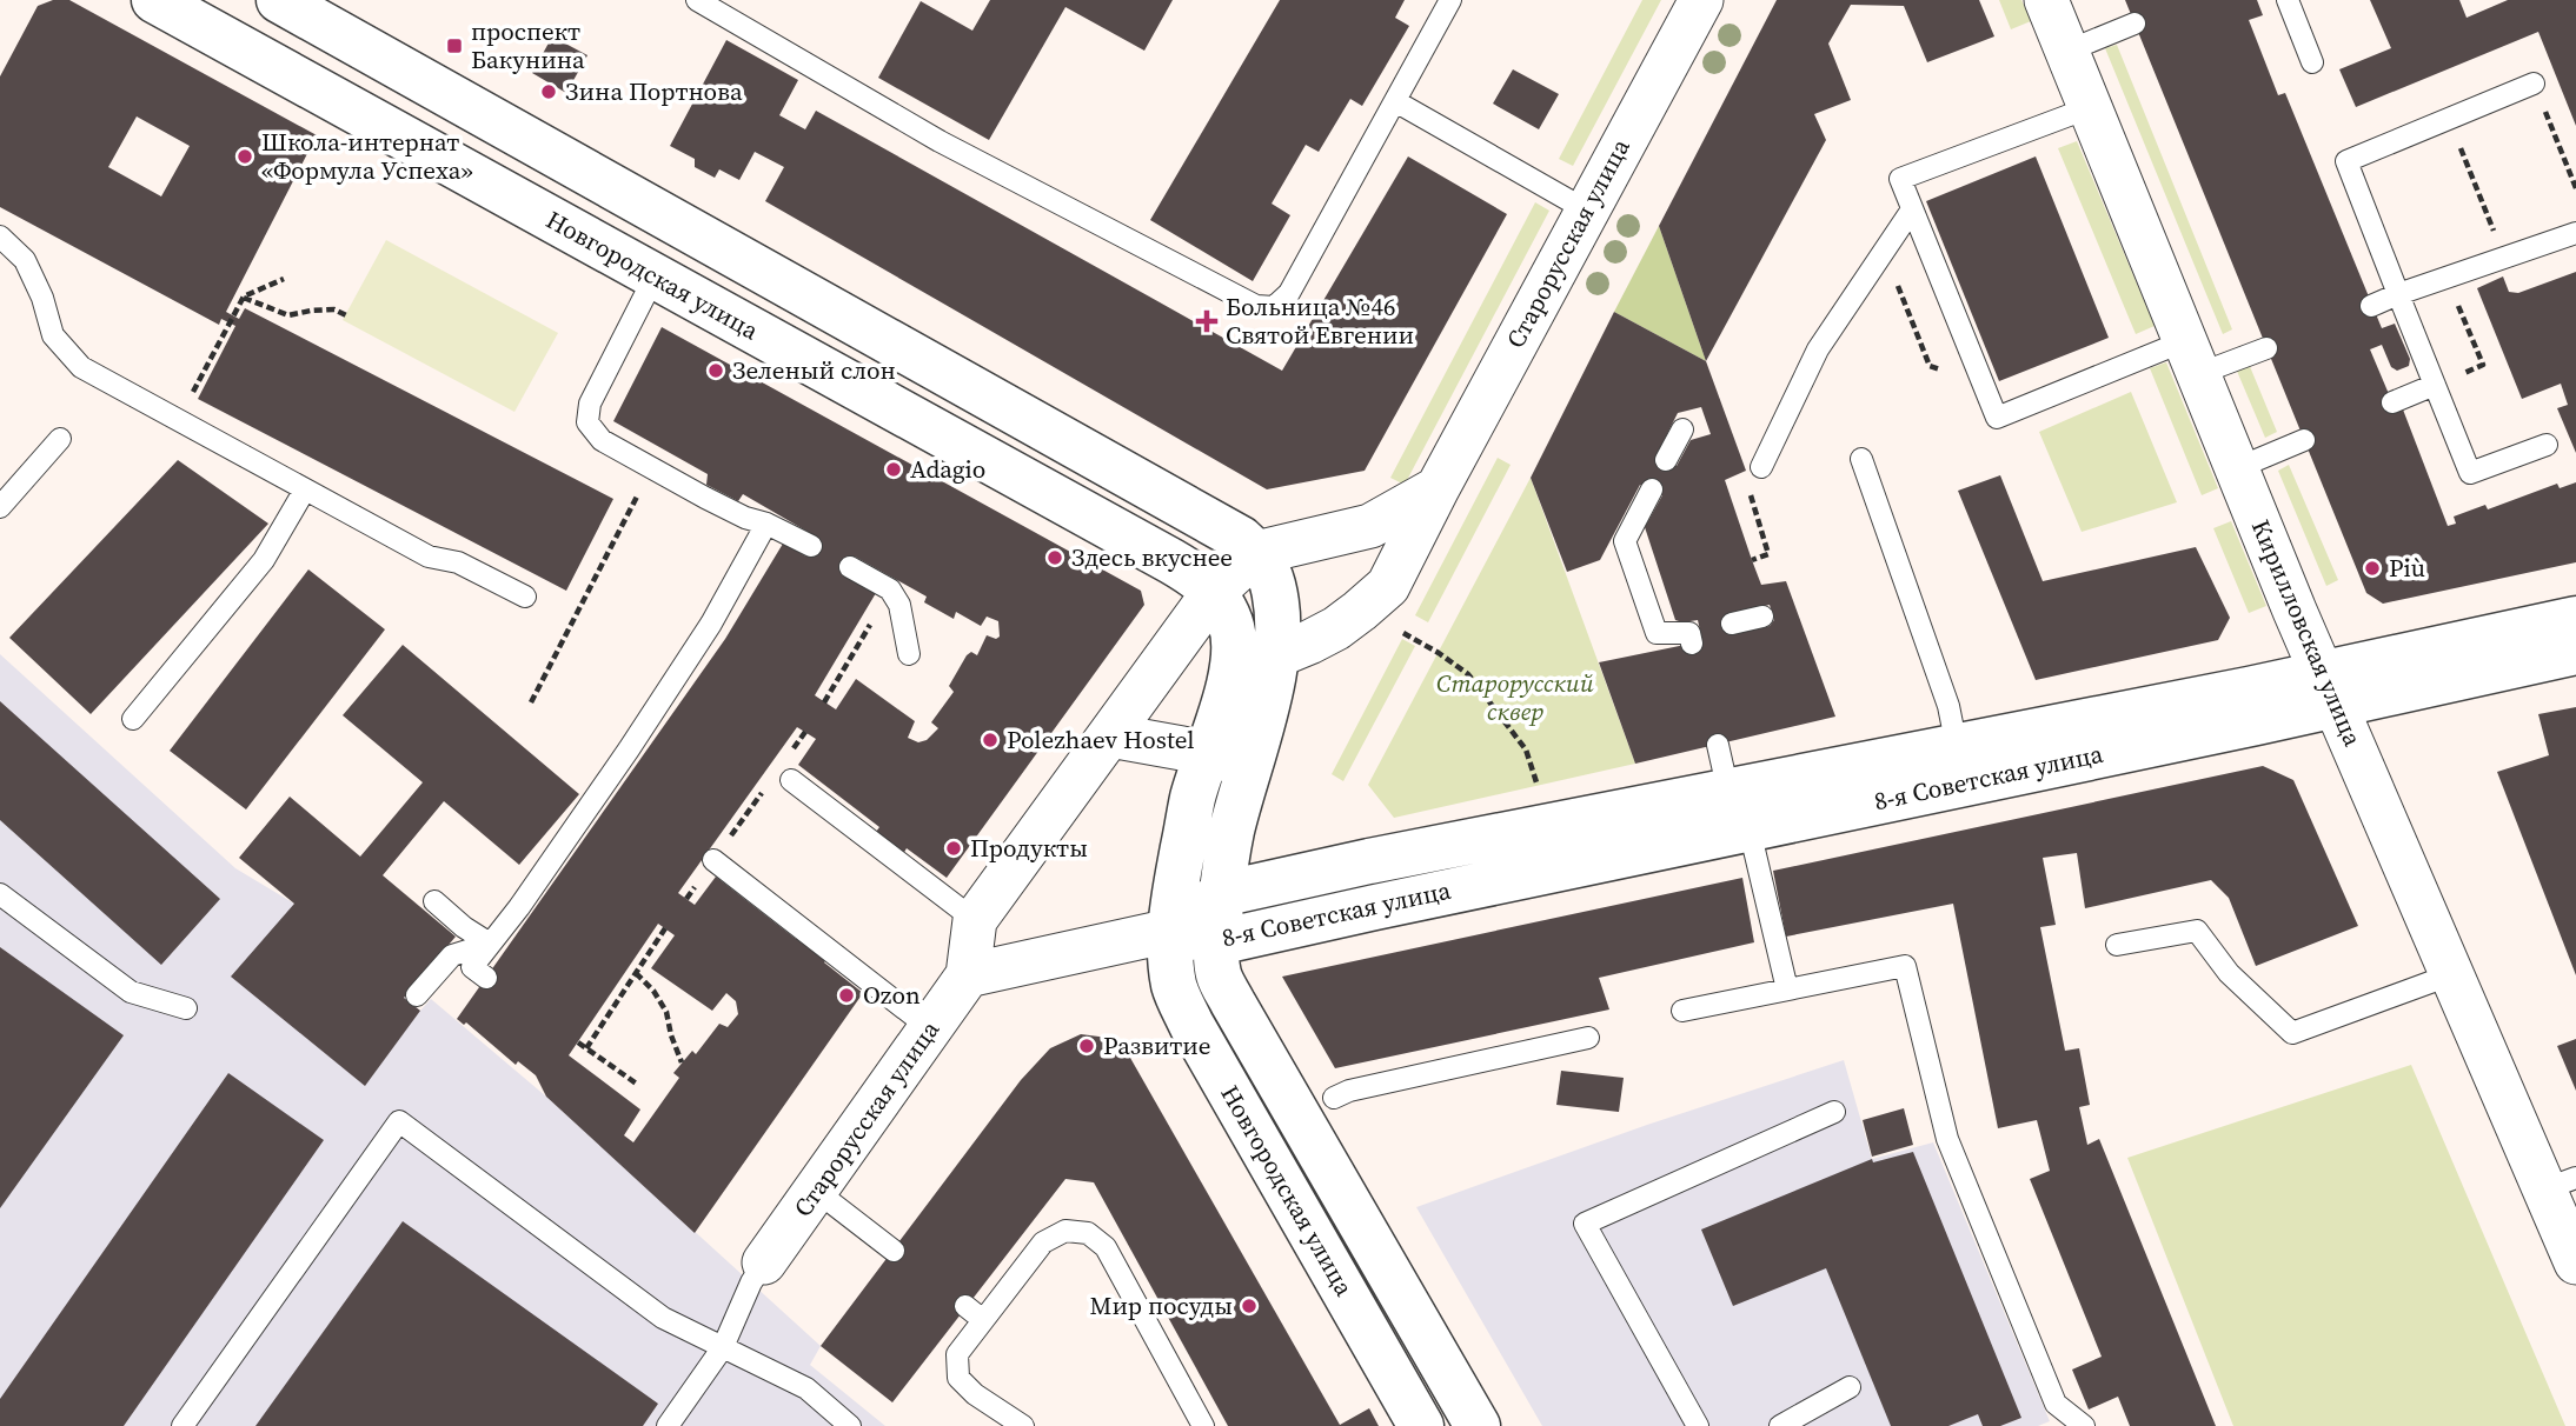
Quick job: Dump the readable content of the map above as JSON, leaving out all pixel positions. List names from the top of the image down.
{
  "streets": {
    "street": [
      "Старорусская улица",
      "Новгородская улица",
      "Кирилловская улица",
      "8-я Советская улица"
    ]
  },
  "crossings": [
    ["Старорусская улица", "Новгородская улица"],
    ["Новгородская улица", "8-я Советская улица"],
    ["Кирилловская улица", "8-я Советская улица"]
  ],
  "parks": ["Старорусский сквер"],
  "places": {
    "transit": ["проспект Бакунина"],
    "other": [
      "Зина Портнова",
      "Школа-интернат «Формула Успеха»",
      "Зеленый слон",
      "Adagio",
      "Здесь вкуснее",
      "Più",
      "Polezhaev Hostel",
      "Продукты",
      "Ozon",
      "Развитие",
      "Мир посуды"
    ],
    "health": ["Больница №46 Святой Евгении"]
  }
}
